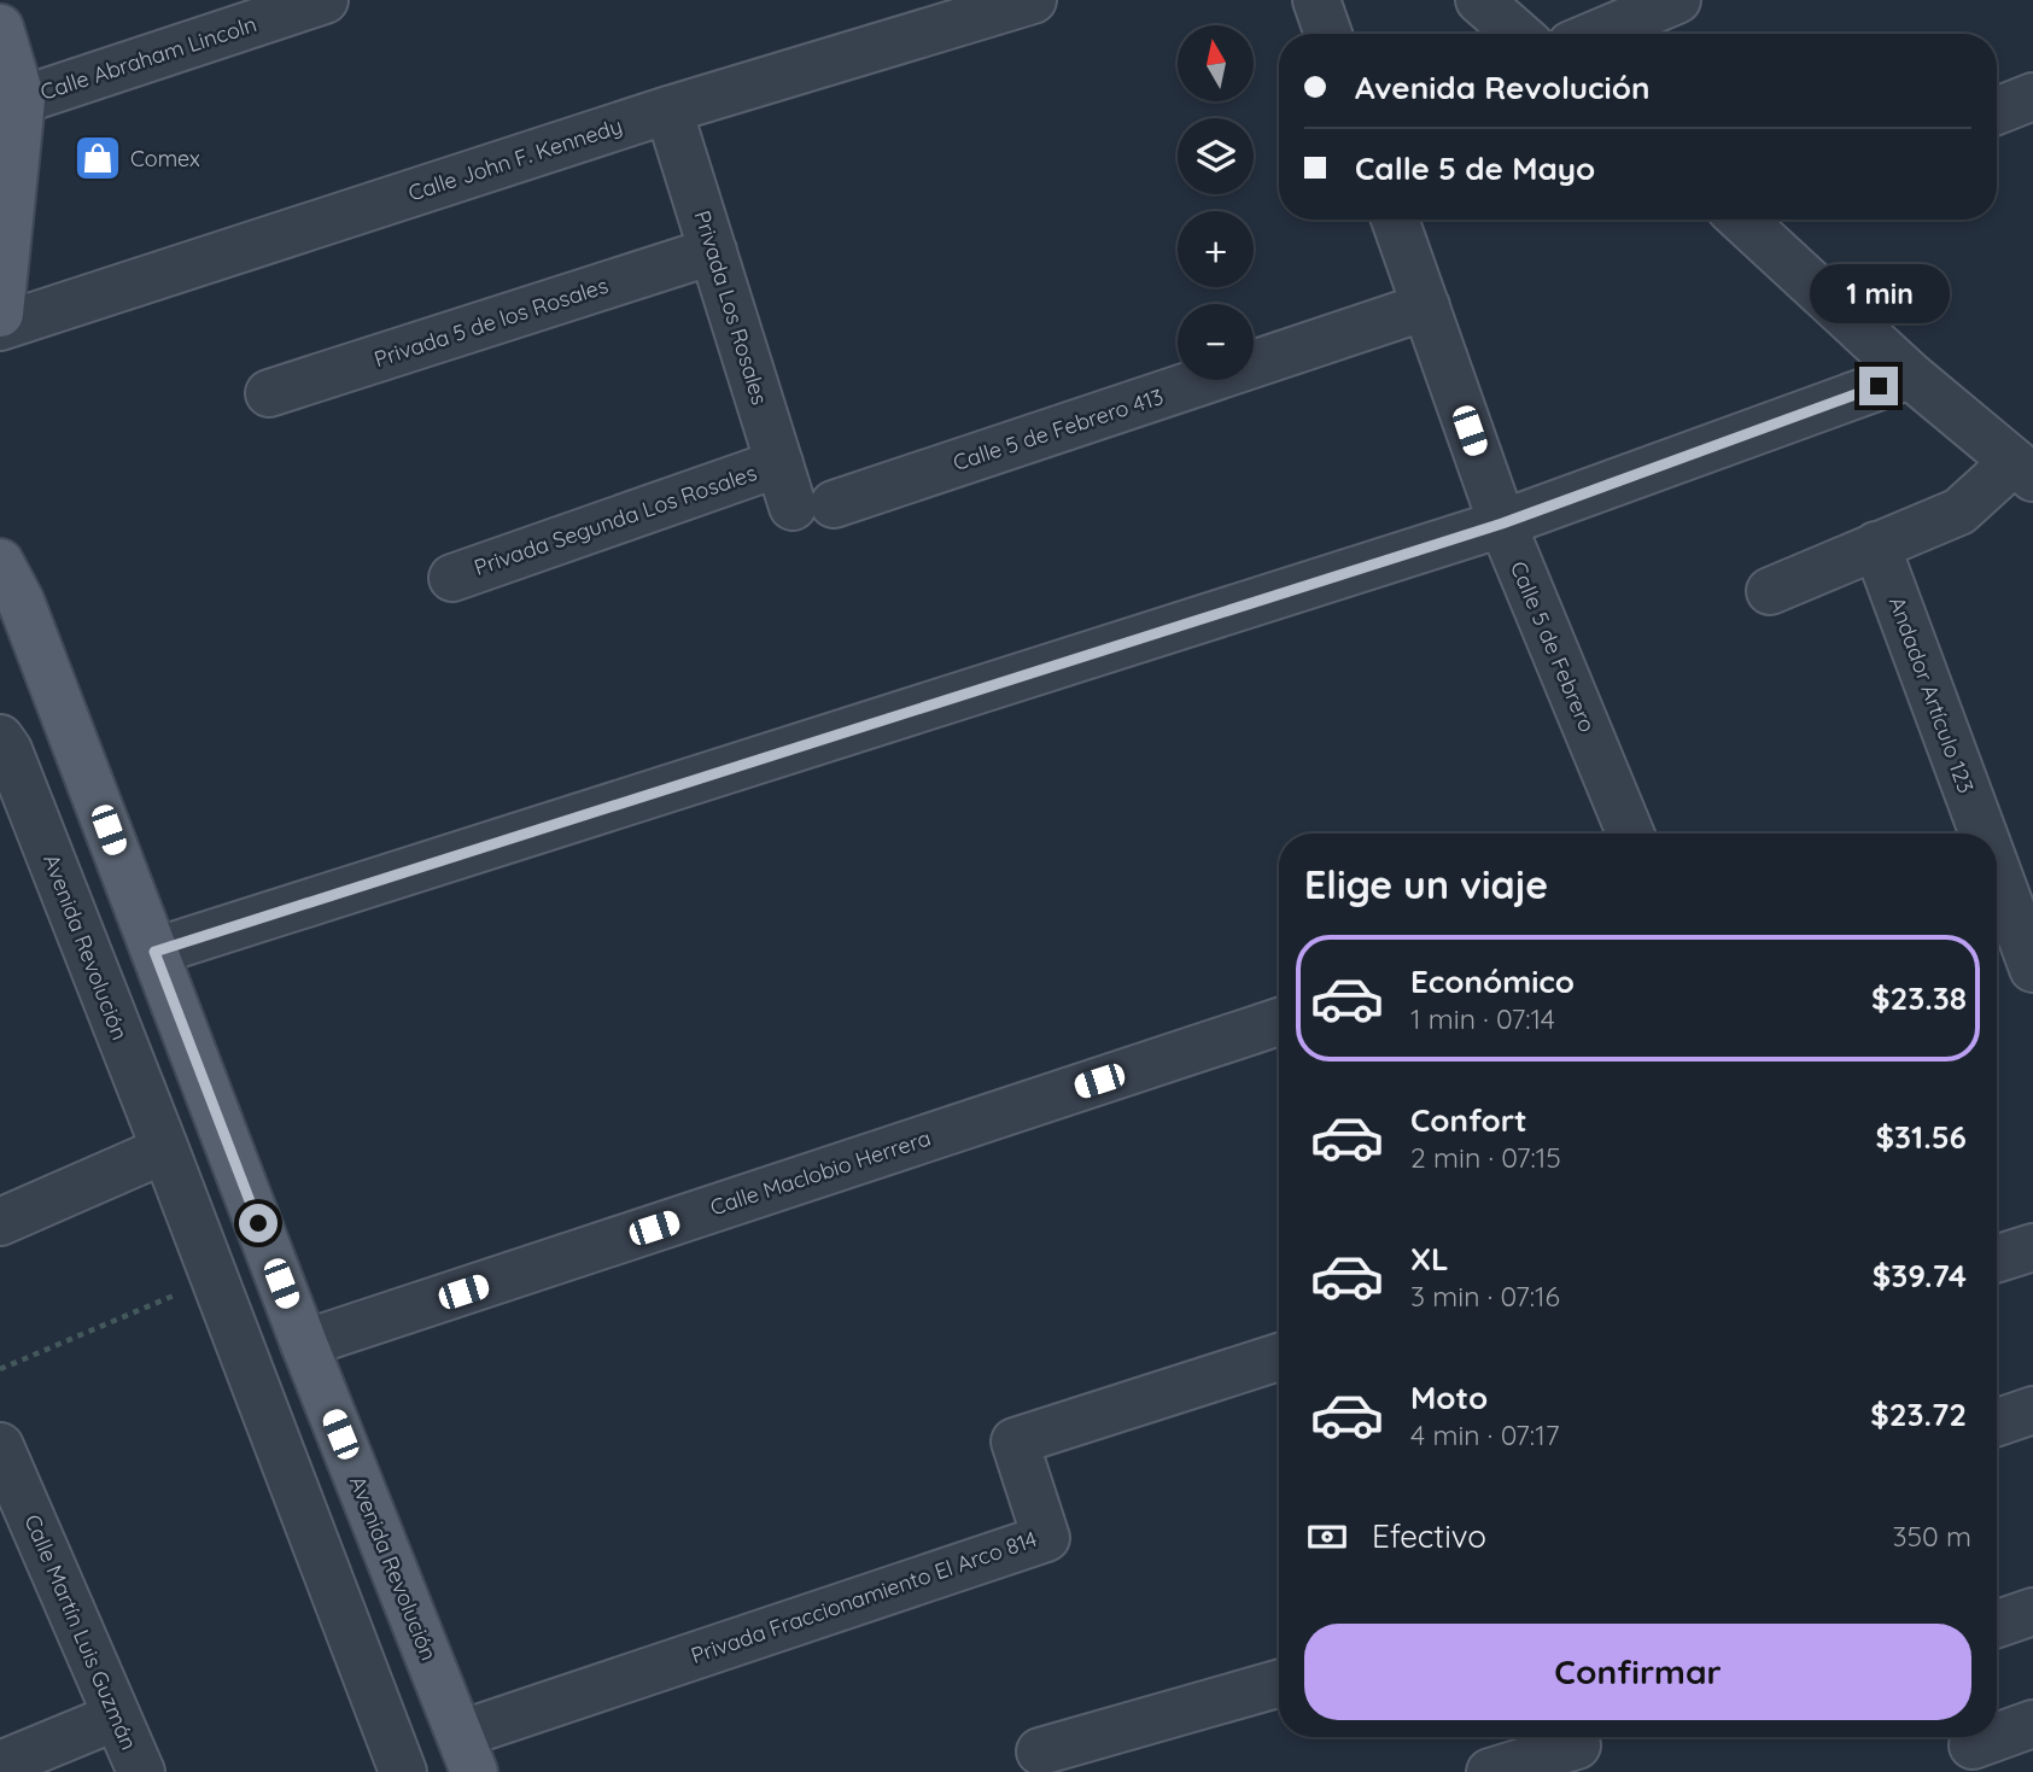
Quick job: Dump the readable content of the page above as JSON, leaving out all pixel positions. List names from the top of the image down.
{
  "streets": {
    "main road": ["Avenida Revolución"],
    "street": [
      "Calle Abraham Lincoln",
      "Calle John F. Kennedy",
      "Privada Los Rosales",
      "Privada 5 de los Rosales",
      "Calle 5 de Febrero 413",
      "Privada Segunda Los Rosales",
      "Calle 5 de Febrero",
      "Andador Artículo 123",
      "Calle Maclobio Herrera",
      "Privada Fraccionamiento El Arco 814",
      "Calle Martín Luis Guzmán"
    ]
  },
  "crossings": [
    ["Calle John F. Kennedy", "Privada Los Rosales"],
    ["Privada Los Rosales", "Privada 5 de los Rosales"],
    ["Privada Los Rosales", "Calle 5 de Febrero 413"],
    ["Privada Los Rosales", "Privada Segunda Los Rosales"],
    ["Calle 5 de Febrero 413", "Calle 5 de Febrero"],
    ["Avenida Revolución", "Calle Maclobio Herrera"],
    ["Avenida Revolución", "Privada Fraccionamiento El Arco 814"]
  ],
  "places": {
    "shop": ["Comex"]
  },
  "north": "top",
  "page": {
    "map_buttons": ["+", "−"],
    "banner": ["Avenida Revolución", "Calle 5 de Mayo"],
    "bubble": "1 min",
    "heading": "Elige un viaje",
    "list": [
      {
        "name": "Económico",
        "note": "1 min · 07:14",
        "value": "$23.38"
      },
      {
        "name": "Confort",
        "note": "2 min · 07:15",
        "value": "$31.56"
      },
      {
        "name": "XL",
        "note": "3 min · 07:16",
        "value": "$39.74"
      },
      {
        "name": "Moto",
        "note": "4 min · 07:17",
        "value": "$23.72"
      }
    ],
    "pay": ["Efectivo", "350 m"],
    "buttons": "Confirmar"
  }
}
